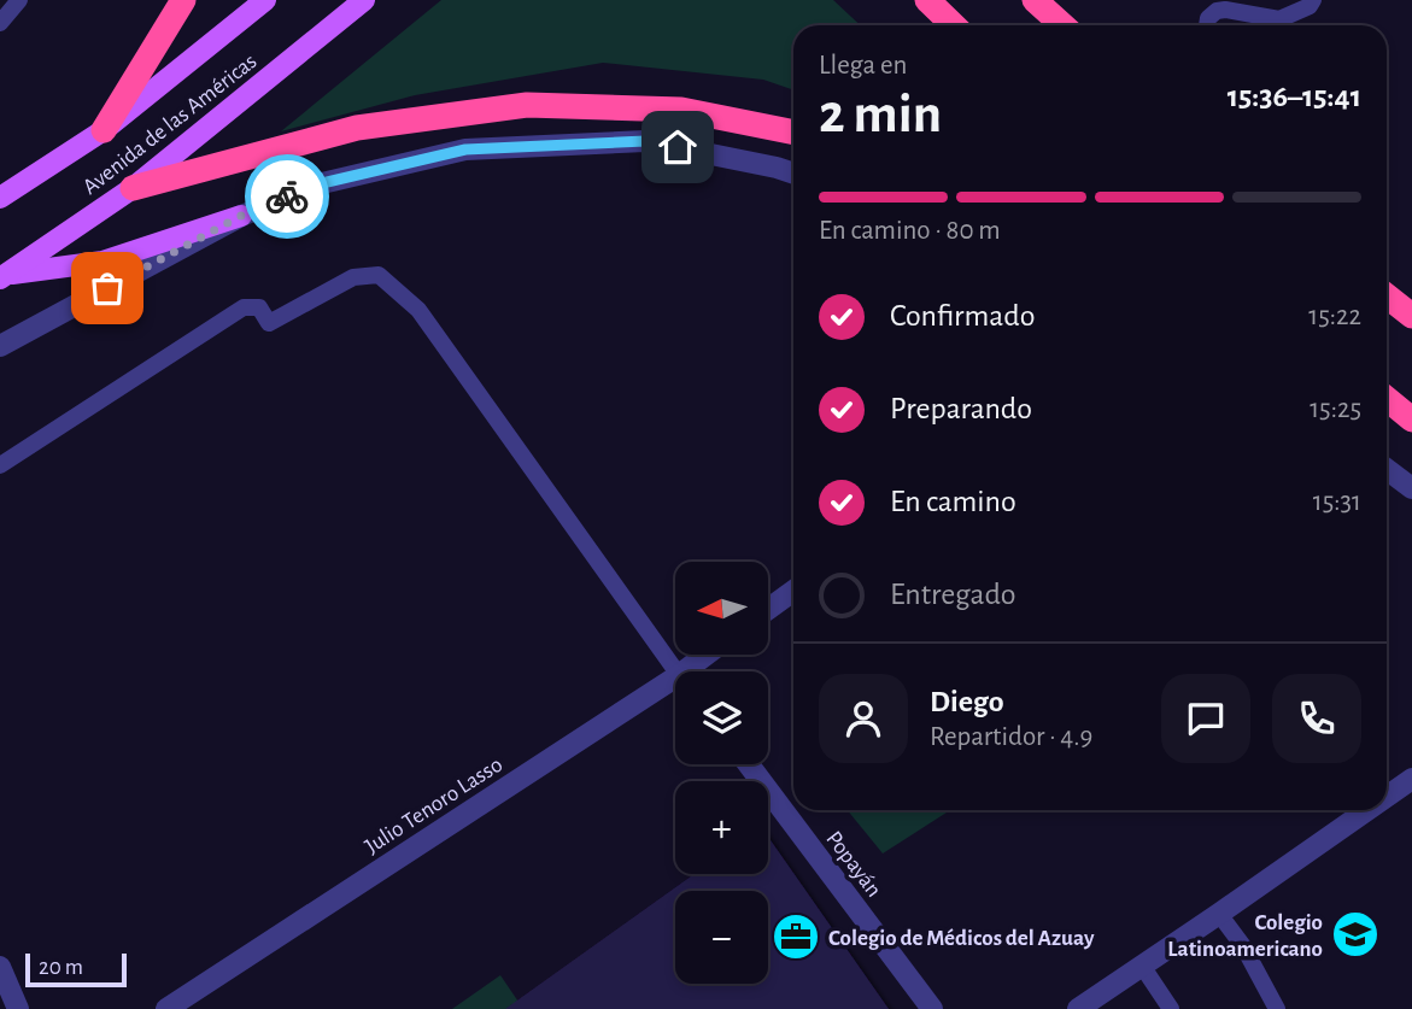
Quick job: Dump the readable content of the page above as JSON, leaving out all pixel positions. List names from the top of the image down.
{
  "streets": {
    "main road": ["Avenida de las Américas"],
    "street": ["Julio Tenoro Lasso", "Popayán"]
  },
  "places": {
    "school or university": ["Colegio Latinoamericano"],
    "office": ["Colegio de Médicos del Azuay"]
  },
  "scale_bar": "20 m",
  "north": "left",
  "page": {
    "heading": ["2 min", "Llega en", "15:36–15:41"],
    "panel": ["Diego", "Repartidor · 4.9"],
    "bar": "En camino · 80 m",
    "list": [
      ["Confirmado", "15:22"],
      ["Preparando", "15:25"],
      ["En camino", "15:31"],
      "Entregado"
    ],
    "map_buttons": ["+", "−"],
    "scale": "20 m"
  }
}
